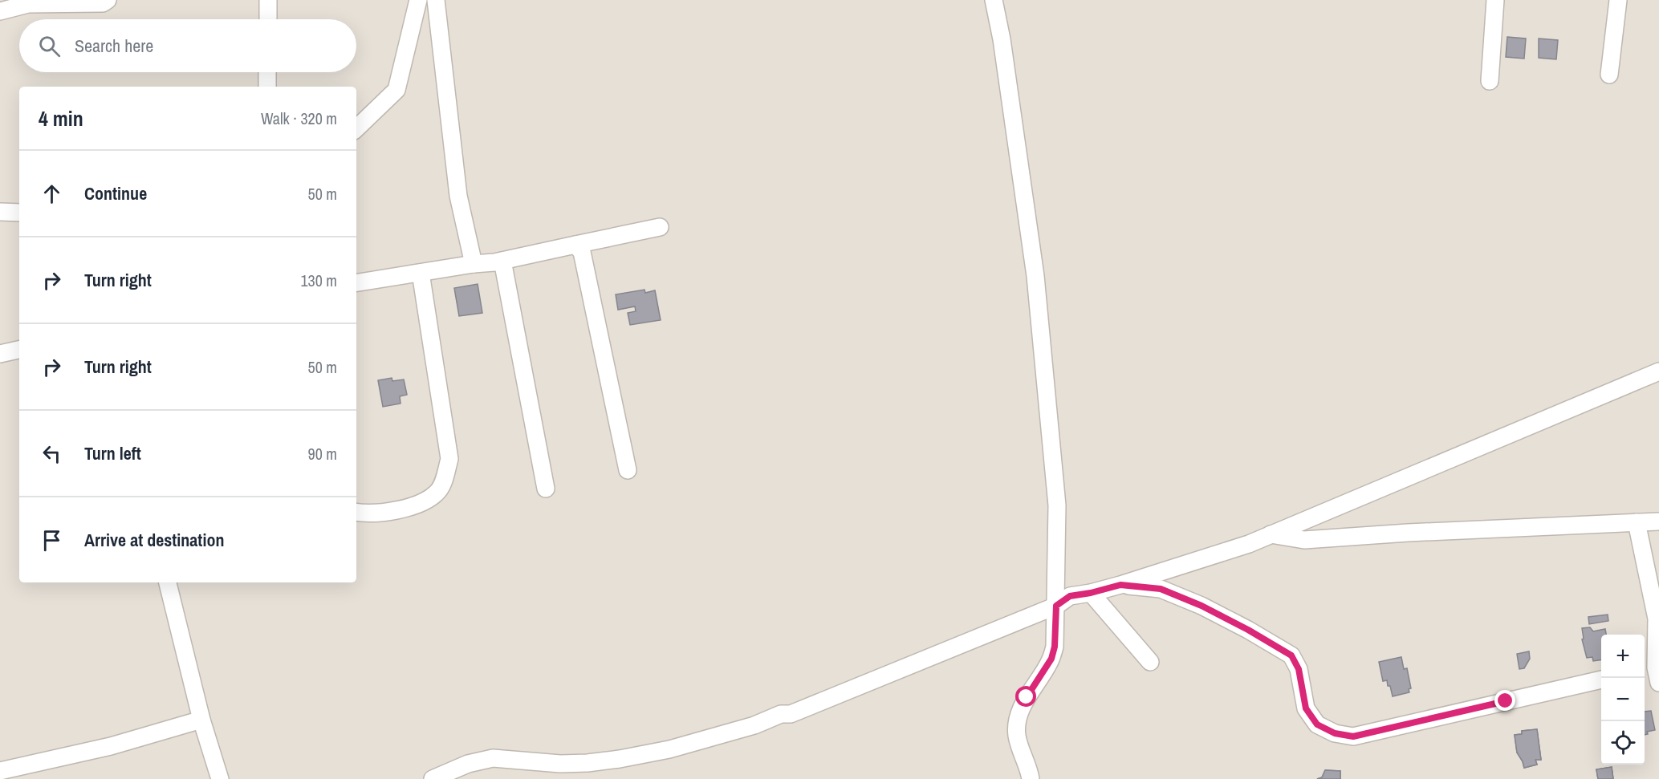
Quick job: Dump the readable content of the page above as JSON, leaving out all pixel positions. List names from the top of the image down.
{
  "page": {
    "search": "Search here",
    "heading": ["4 min", "Walk · 320 m"],
    "list": [
      ["Continue", "50 m"],
      ["Turn right", "130 m"],
      ["Turn right", "50 m"],
      ["Turn left", "90 m"],
      "Arrive at destination"
    ],
    "map_buttons": ["+", "−"]
  }
}
